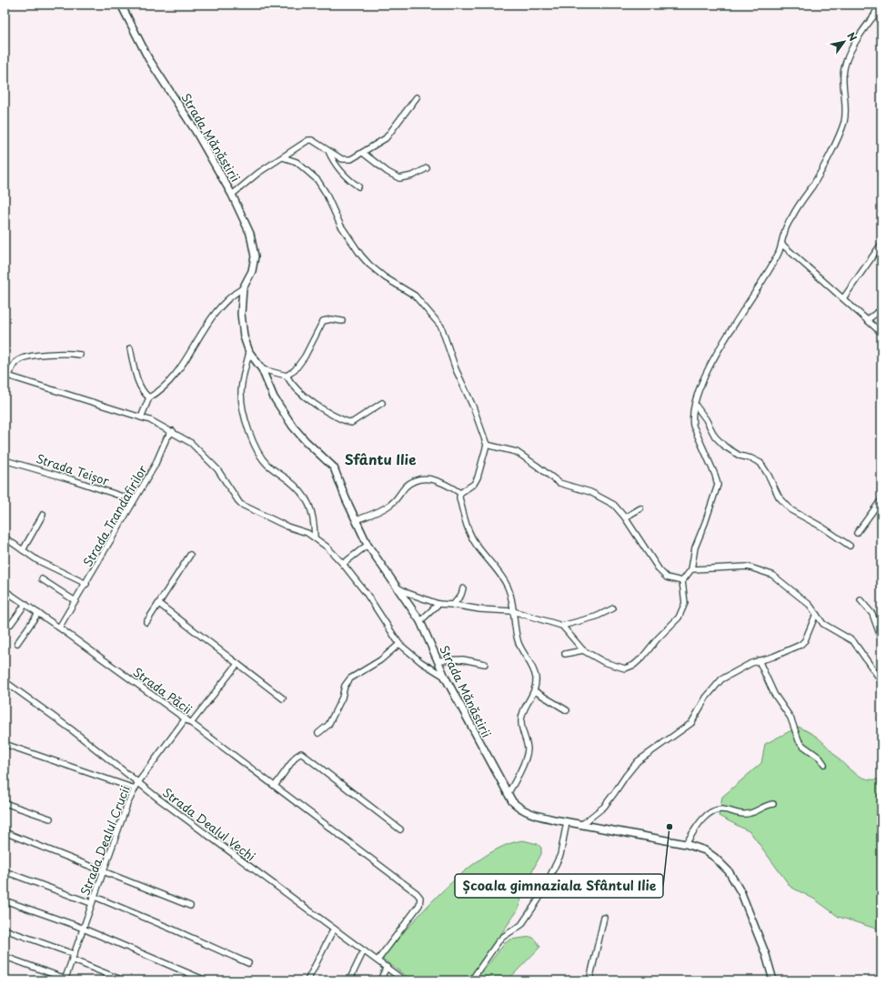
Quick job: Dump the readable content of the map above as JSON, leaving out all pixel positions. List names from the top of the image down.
{
  "streets": {
    "street": [
      "Strada Mănăstirii",
      "Strada Teișor",
      "Strada Trandafirilor",
      "Strada Păcii",
      "Strada Dealul Vechi",
      "Strada Dealul Crucii"
    ]
  },
  "crossings": [
    ["Strada Teișor", "Strada Trandafirilor"],
    ["Strada Trandafirilor", "Strada Păcii"],
    ["Strada Păcii", "Strada Dealul Vechi"],
    ["Strada Păcii", "Strada Dealul Crucii"],
    ["Strada Dealul Vechi", "Strada Dealul Crucii"]
  ],
  "districts": ["Sfântu Ilie"],
  "places": ["Școala gimnaziala Sfântul Ilie"],
  "north": "top right"
}
